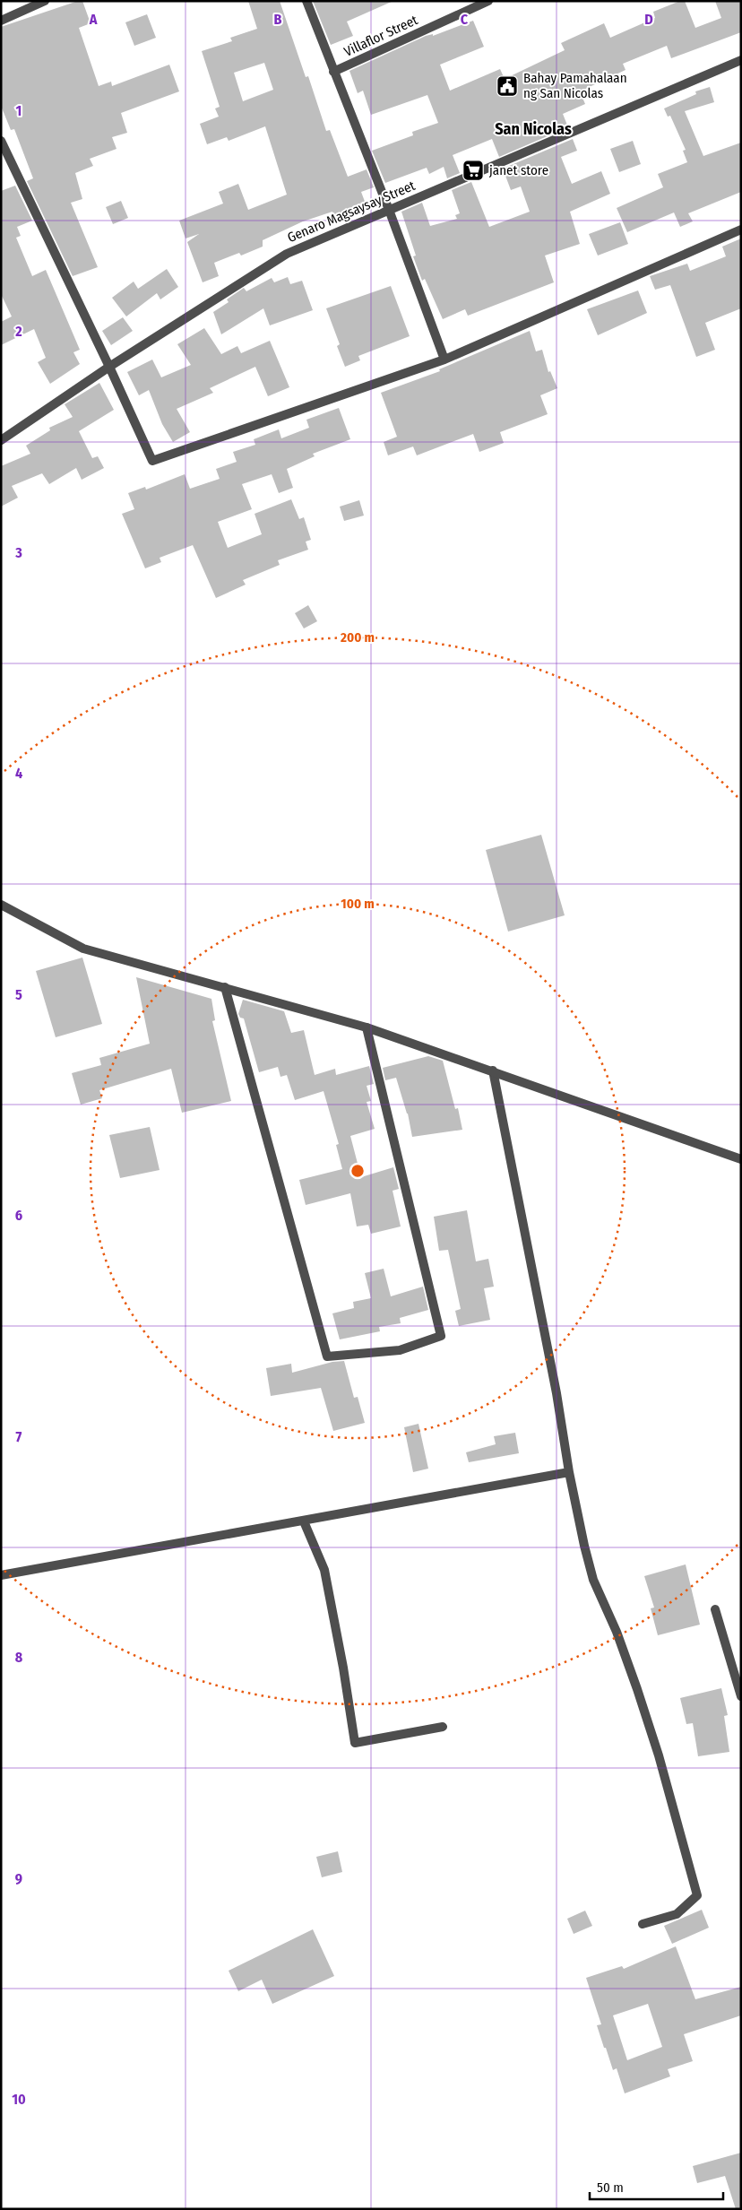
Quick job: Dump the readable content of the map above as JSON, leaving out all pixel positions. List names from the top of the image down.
{
  "streets": {
    "street": ["Villaflor Street", "Genaro Magsaysay Street"]
  },
  "districts": ["San Nicolas"],
  "places": {
    "public building": ["Bahay Pamahalaan ng San Nicolas"],
    "supermarket": ["janet store"]
  },
  "scale_bar": "50 m",
  "grid": {
    "columns": [
      "A",
      "B",
      "C",
      "D"
    ],
    "rows": [
      "1",
      "2",
      "3",
      "4",
      "5",
      "6",
      "7",
      "8",
      "9",
      "10"
    ]
  },
  "rings": ["200 m", "100 m"]
}
